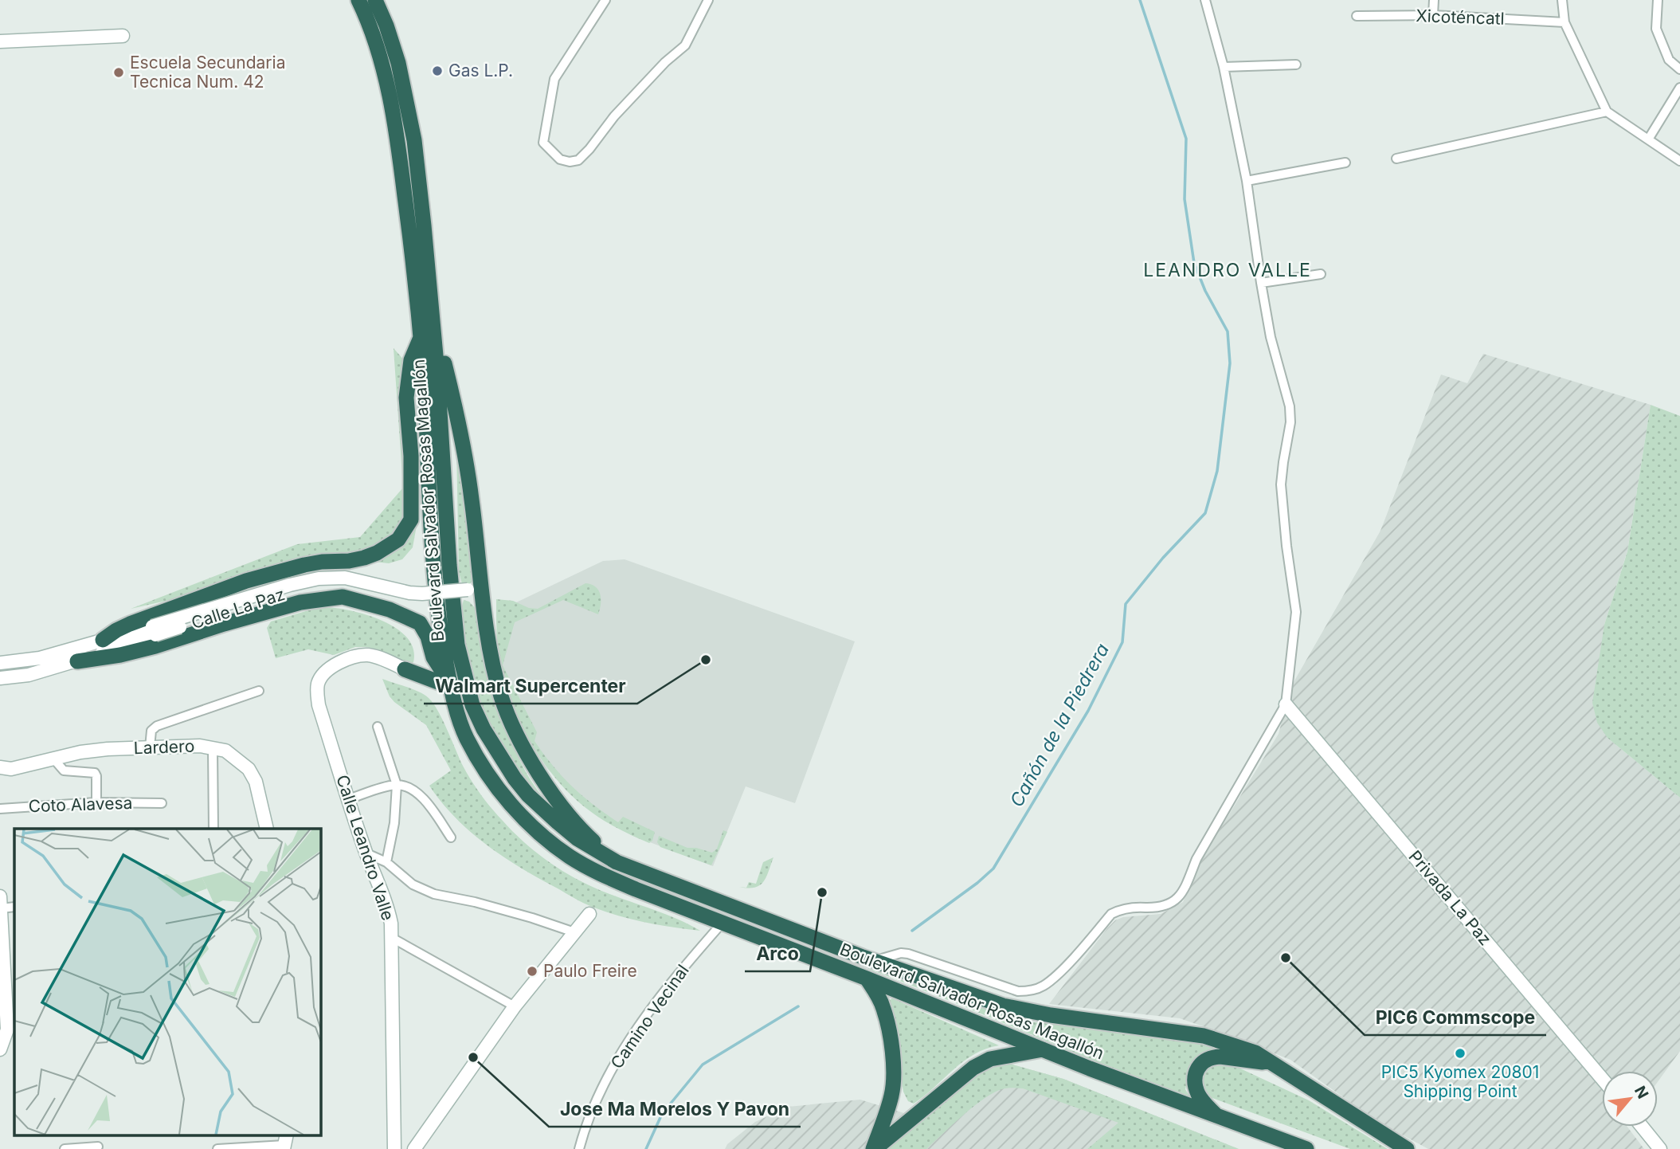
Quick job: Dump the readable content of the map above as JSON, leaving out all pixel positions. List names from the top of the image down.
{
  "streets": {
    "highway": ["Boulevard Salvador Rosas Magallón"],
    "street": [
      "Xicoténcatl",
      "Calle La Paz",
      "Lardero",
      "Coto Alavesa",
      "Calle Leandro Valle",
      "Privada La Paz",
      "Camino Vecinal"
    ]
  },
  "crossings": [
    ["Boulevard Salvador Rosas Magallón", "Camino Vecinal"]
  ],
  "districts": ["LEANDRO VALLE"],
  "water": ["Cañón de la Piedrera"],
  "places": [
    "Gas L.P.",
    "Escuela Secundaria Tecnica Num. 42",
    "Walmart Supercenter",
    "Arco",
    "PIC6 Commscope",
    "Paulo Freire",
    "PIC5 Kyomex 20801 Shipping Point",
    "Jose Ma Morelos Y Pavon"
  ],
  "north": "top right"
}
